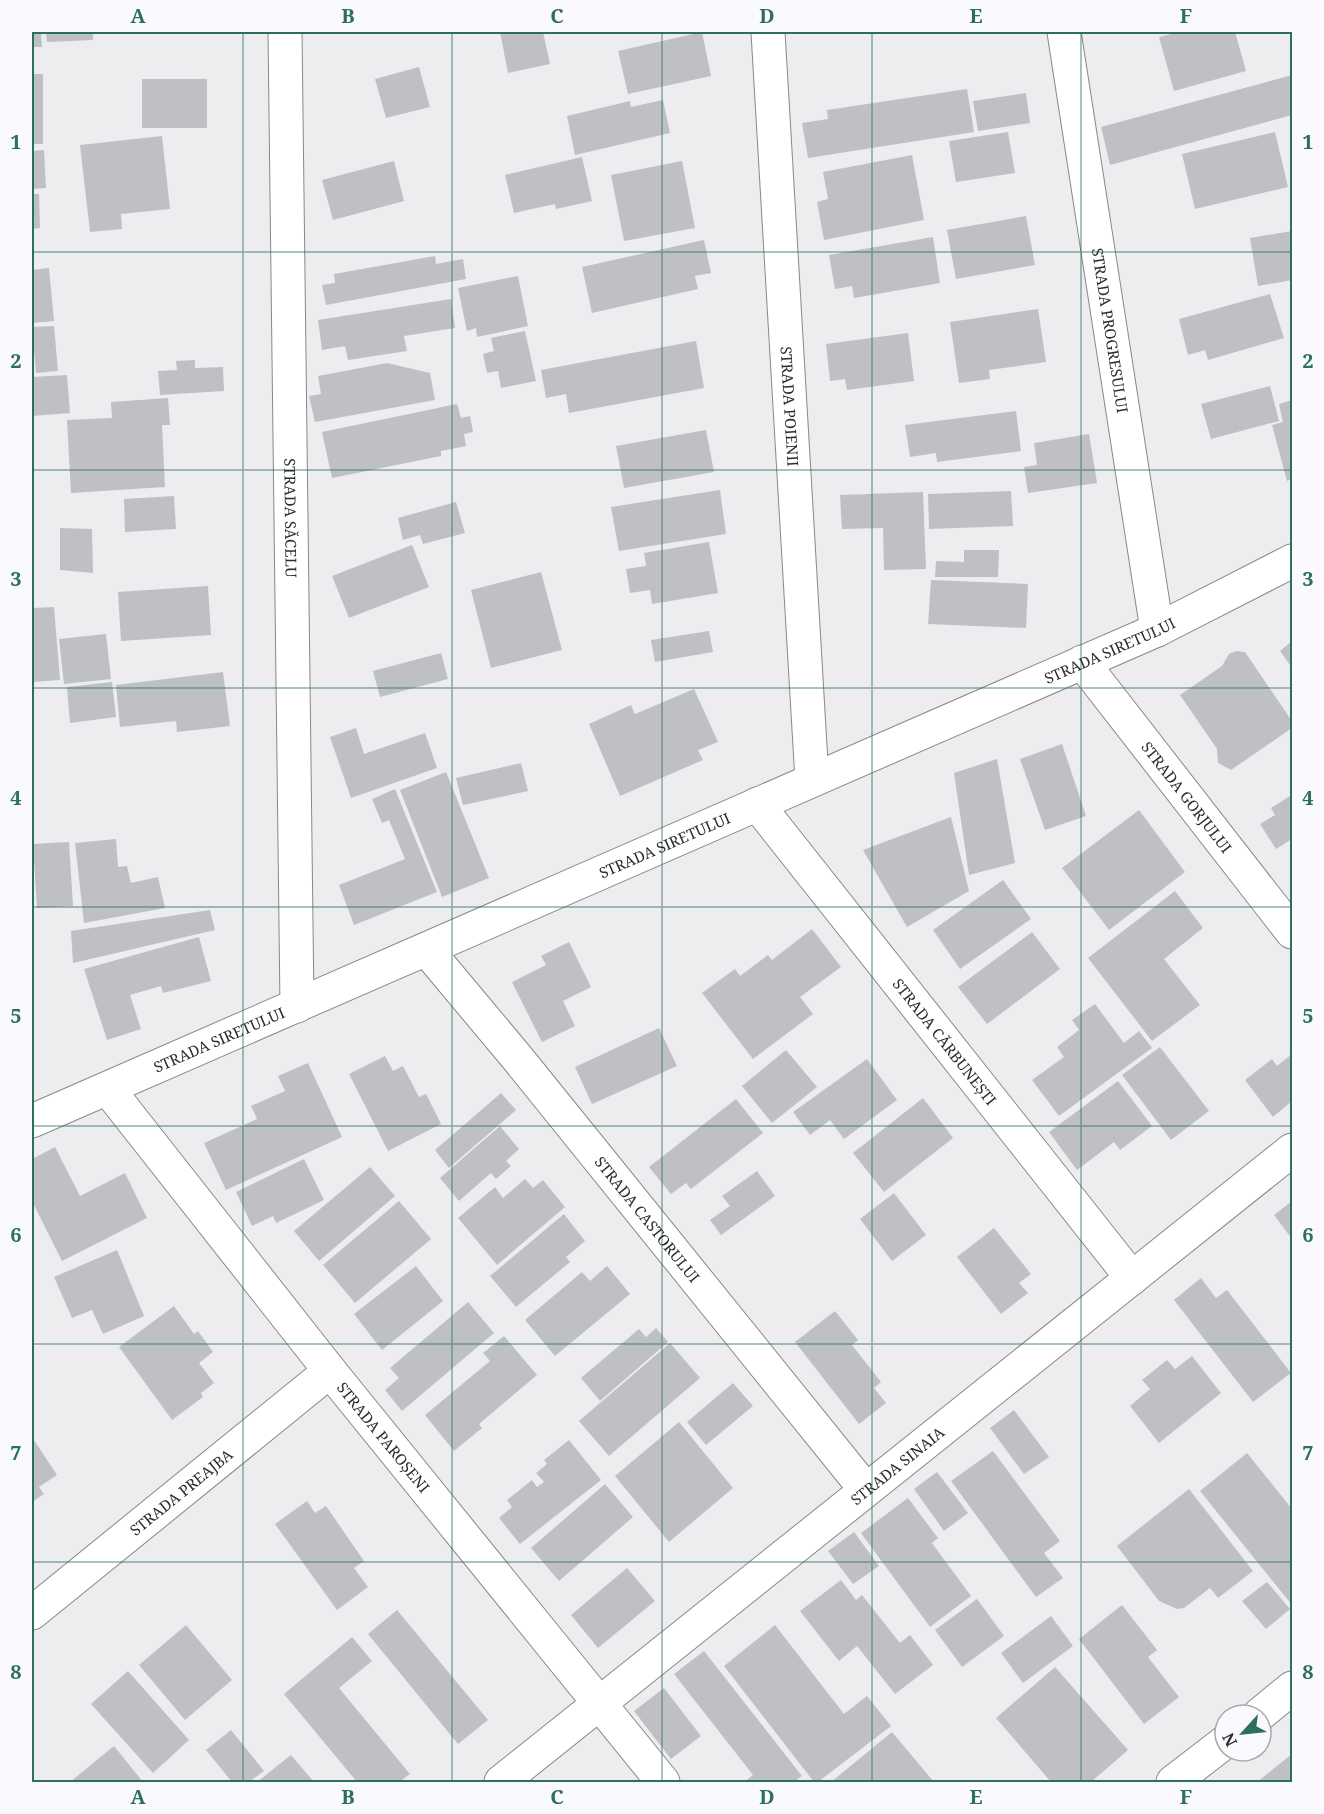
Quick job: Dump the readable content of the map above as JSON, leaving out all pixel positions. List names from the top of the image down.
{
  "streets": {
    "street": [
      "STRADA PROGRESULUI",
      "STRADA POIENII",
      "STRADA SĂCELU",
      "STRADA SIRETULUI",
      "STRADA GORJULUI",
      "STRADA CĂRBUNEȘTI",
      "STRADA CASTORULUI",
      "STRADA PAROȘENI",
      "STRADA SINAIA",
      "STRADA PREAJBA"
    ]
  },
  "crossings": [
    ["STRADA PROGRESULUI", "STRADA SIRETULUI"],
    ["STRADA POIENII", "STRADA SIRETULUI"],
    ["STRADA SĂCELU", "STRADA SIRETULUI"],
    ["STRADA SIRETULUI", "STRADA GORJULUI"],
    ["STRADA SIRETULUI", "STRADA CĂRBUNEȘTI"],
    ["STRADA SIRETULUI", "STRADA CASTORULUI"],
    ["STRADA SIRETULUI", "STRADA PAROȘENI"],
    ["STRADA CĂRBUNEȘTI", "STRADA SINAIA"],
    ["STRADA CASTORULUI", "STRADA SINAIA"],
    ["STRADA PAROȘENI", "STRADA SINAIA"],
    ["STRADA PAROȘENI", "STRADA PREAJBA"]
  ],
  "north": "bottom left",
  "grid": {
    "columns": [
      "A",
      "B",
      "C",
      "D",
      "E",
      "F"
    ],
    "rows": [
      "1",
      "2",
      "3",
      "4",
      "5",
      "6",
      "7",
      "8"
    ]
  }
}
